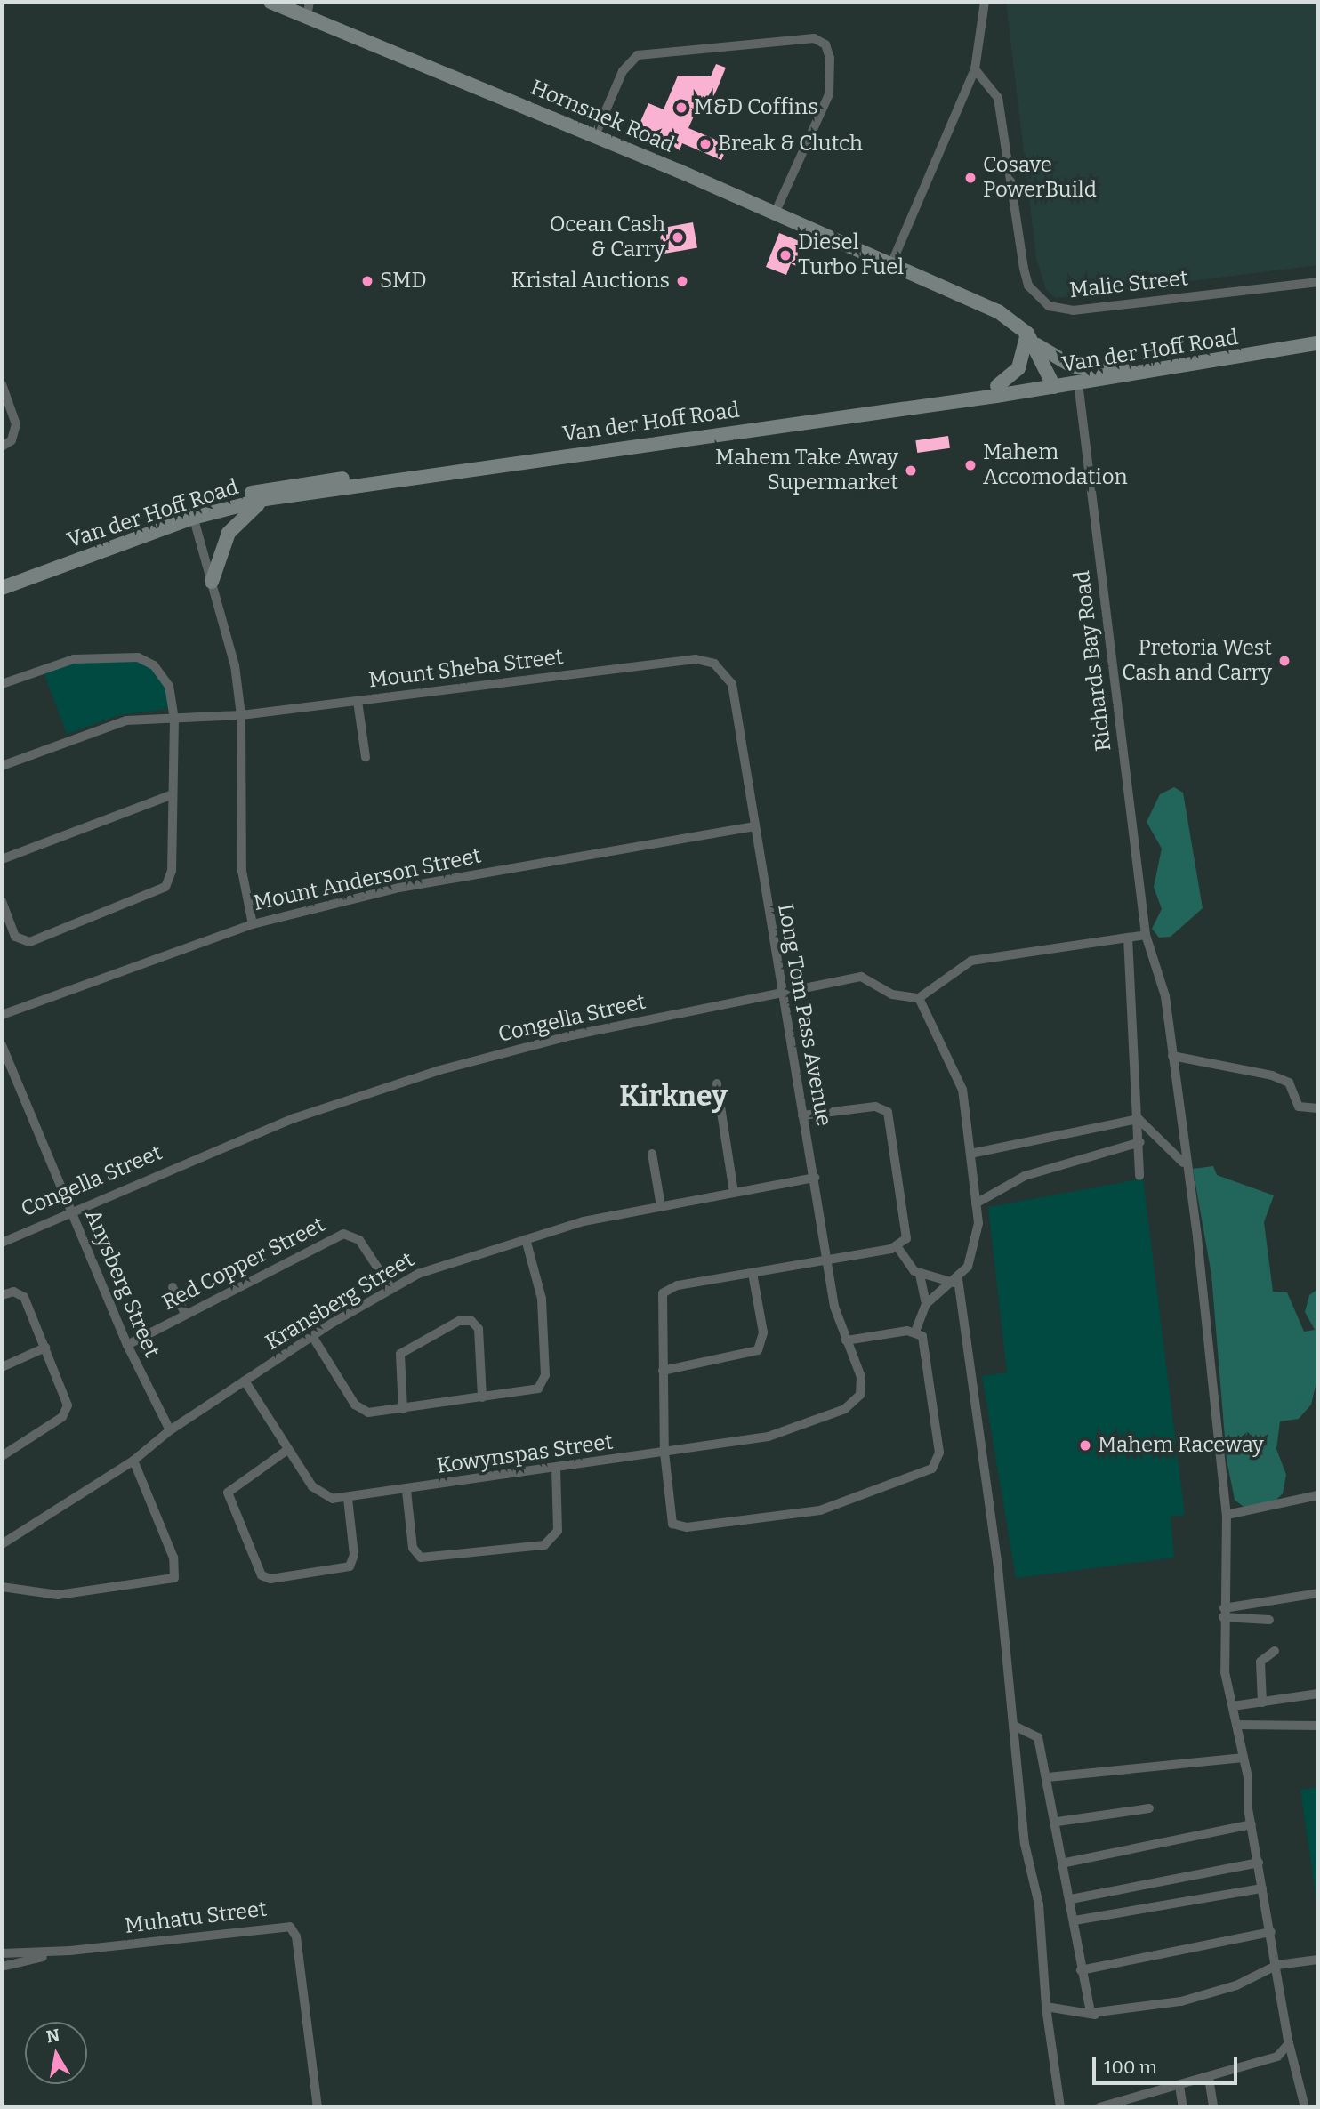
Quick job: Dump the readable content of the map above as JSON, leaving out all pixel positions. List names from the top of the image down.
{
  "streets": {
    "main road": ["Hornsnek Road", "Van der Hoff Road"],
    "street": [
      "Malie Street",
      "Richards Bay Road",
      "Mount Sheba Street",
      "Mount Anderson Street",
      "Long Tom Pass Avenue",
      "Congella Street",
      "Red Copper Street",
      "Anysberg Street",
      "Kransberg Street",
      "Kowynspas Street",
      "Muhatu Street"
    ]
  },
  "crossings": [
    ["Hornsnek Road", "Van der Hoff Road"],
    ["Van der Hoff Road", "Richards Bay Road"],
    ["Mount Sheba Street", "Long Tom Pass Avenue"],
    ["Mount Anderson Street", "Long Tom Pass Avenue"],
    ["Long Tom Pass Avenue", "Congella Street"],
    ["Long Tom Pass Avenue", "Kransberg Street"],
    ["Long Tom Pass Avenue", "Kowynspas Street"],
    ["Congella Street", "Anysberg Street"],
    ["Red Copper Street", "Anysberg Street"],
    ["Red Copper Street", "Kransberg Street"],
    ["Anysberg Street", "Kransberg Street"],
    ["Kransberg Street", "Kowynspas Street"]
  ],
  "districts": ["Kirkney"],
  "places": [
    "M&D Coffins",
    "Break & Clutch",
    "Cosave PowerBuild",
    "Ocean Cash & Carry",
    "Diesel Turbo Fuel",
    "SMD",
    "Kristal Auctions",
    "Mahem Accomodation",
    "Mahem Take Away Supermarket",
    "Pretoria West Cash and Carry",
    "Mahem Raceway"
  ],
  "scale_bar": "100 m",
  "north": "top"
}
